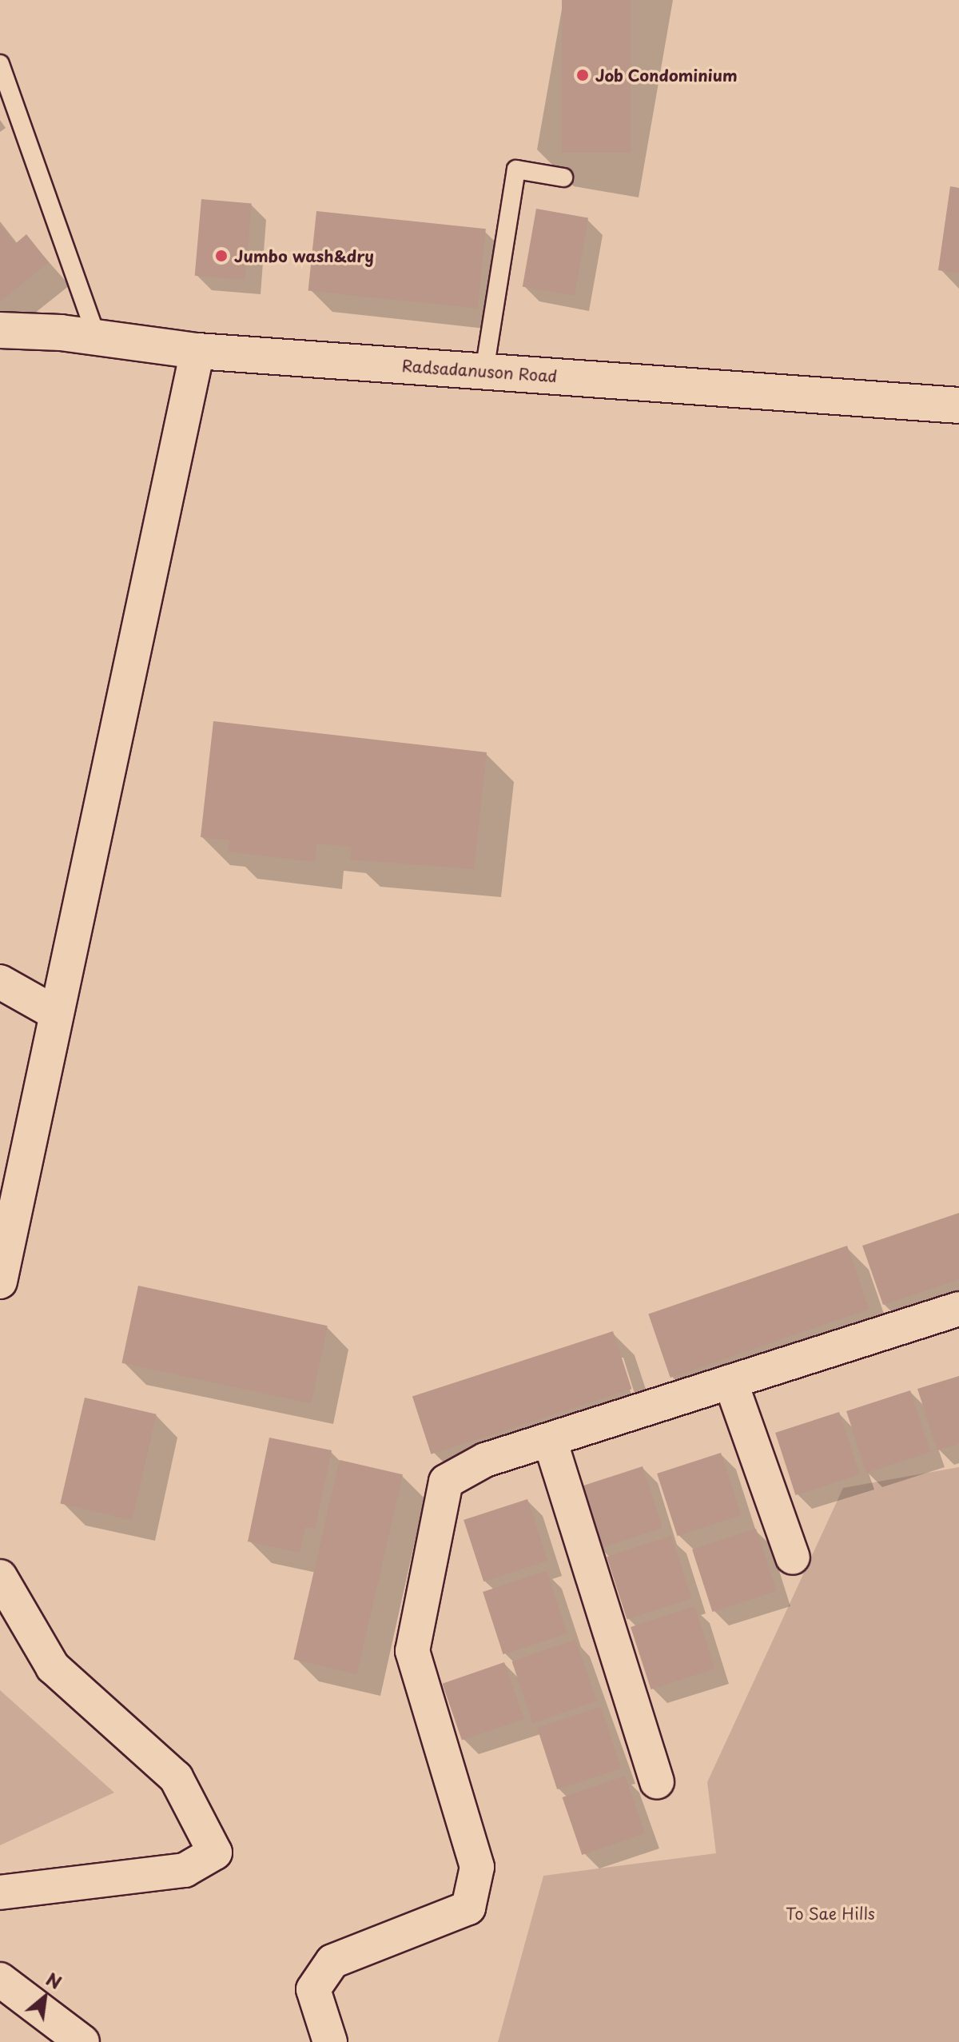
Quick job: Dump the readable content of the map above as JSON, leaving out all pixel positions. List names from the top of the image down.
{
  "streets": {
    "street": ["Radsadanuson Road"]
  },
  "parks": ["To Sae Hills"],
  "places": ["Job Condominium", "Jumbo wash&dry"],
  "north": "top right"
}
